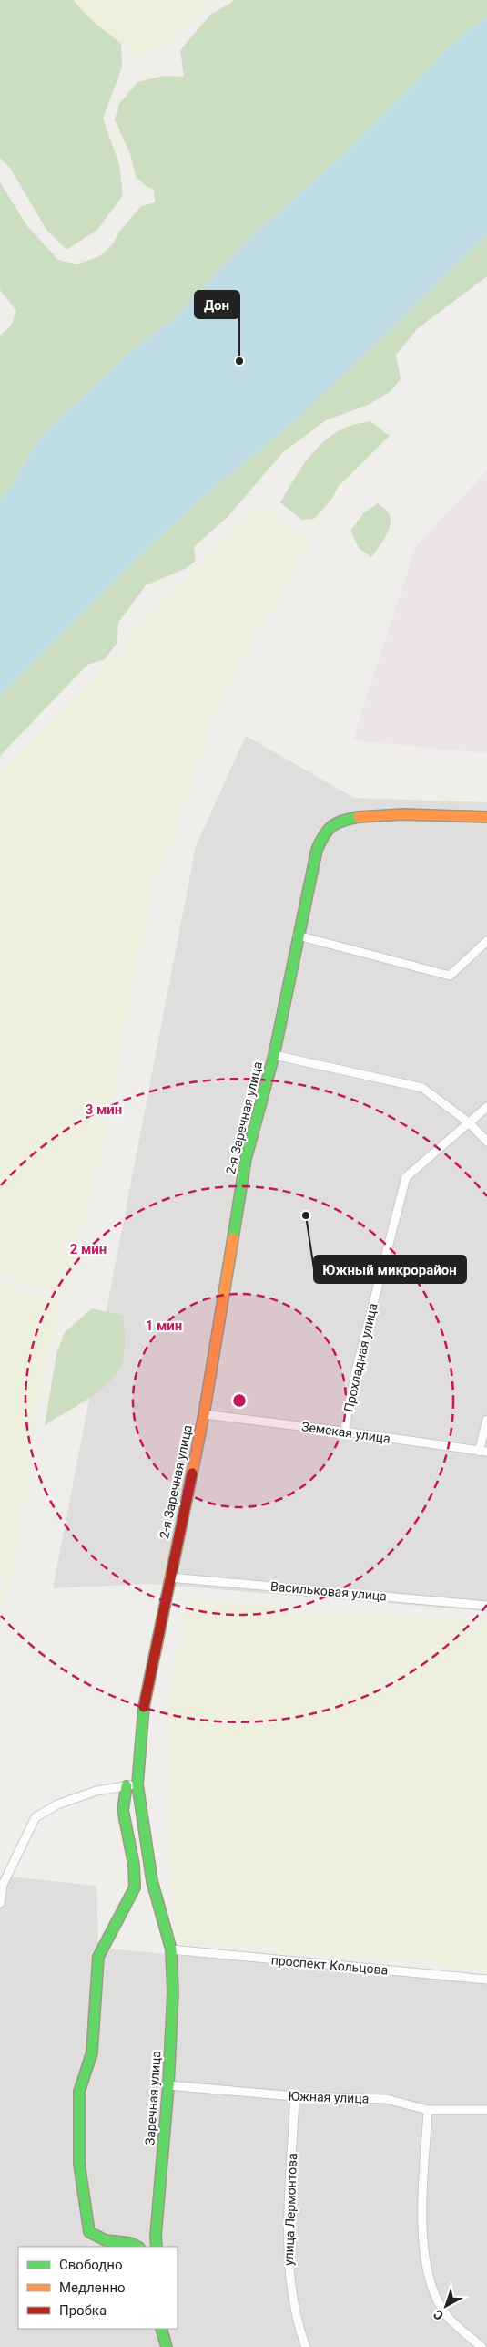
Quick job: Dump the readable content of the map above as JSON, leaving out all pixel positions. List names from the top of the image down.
{
  "streets": {
    "street": [
      "2-я Заречная улица",
      "Прохладная улица",
      "Земская улица",
      "Васильковая улица",
      "проспект Кольцова",
      "Южная улица",
      "Заречная улица",
      "улица Лермонтова"
    ]
  },
  "crossings": [
    ["2-я Заречная улица", "Земская улица"],
    ["2-я Заречная улица", "Васильковая улица"],
    ["2-я Заречная улица", "Заречная улица"],
    ["Прохладная улица", "Земская улица"],
    ["проспект Кольцова", "Заречная улица"],
    ["Южная улица", "Заречная улица"],
    ["Южная улица", "улица Лермонтова"]
  ],
  "places": ["Дон", "Южный микрорайон"],
  "legend": ["Свободно", "Медленно", "Пробка"],
  "north": "bottom left",
  "rings": ["3 мин", "2 мин", "1 мин"]
}
